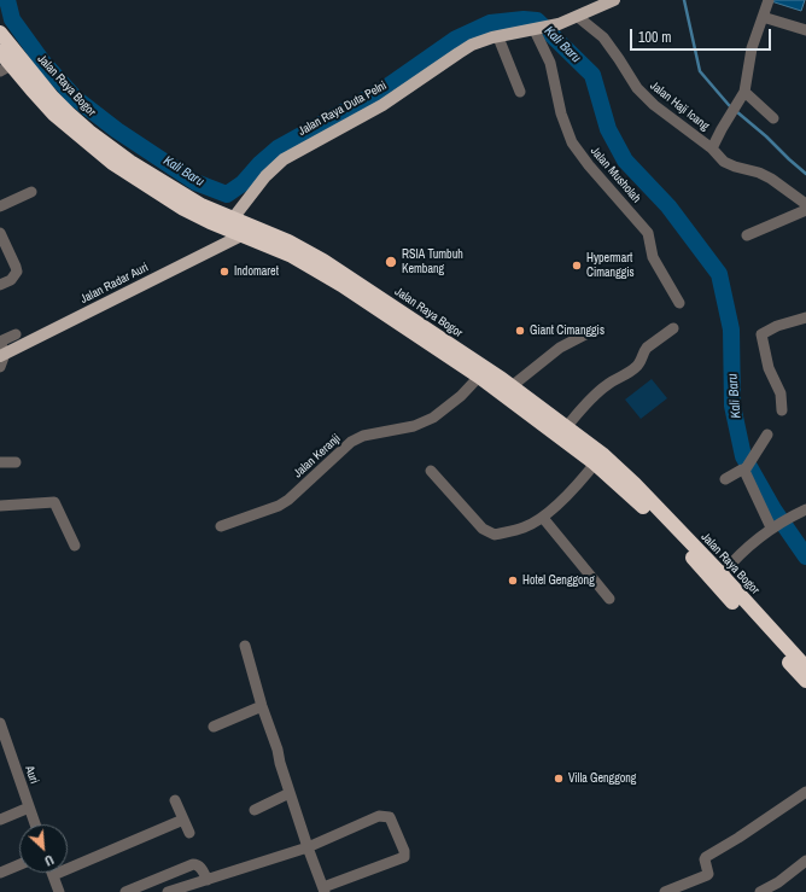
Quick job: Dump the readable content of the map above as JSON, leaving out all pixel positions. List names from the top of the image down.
{
  "streets": {
    "highway": ["Jalan Raya Bogor"],
    "main road": ["Jalan Raya Duta Pelni", "Jalan Radar Auri"],
    "street": [
      "Jalan Haji Icang",
      "Jalan Musholah",
      "Jalan Keranji",
      "Auri"
    ]
  },
  "crossings": [
    ["Jalan Raya Bogor", "Jalan Raya Duta Pelni"],
    ["Jalan Raya Bogor", "Jalan Radar Auri"],
    ["Jalan Raya Bogor", "Jalan Keranji"],
    ["Jalan Haji Icang", "Jalan Raya Duta Pelni"],
    ["Jalan Raya Duta Pelni", "Jalan Musholah"]
  ],
  "water": ["Kali Baru"],
  "places": [
    "RSIA Tumbuh Kembang",
    "Hypermart Cimanggis",
    "Indomaret",
    "Giant Cimanggis",
    "Hotel Genggong",
    "Villa Genggong"
  ],
  "scale_bar": "100 m",
  "north": "bottom right"
}
